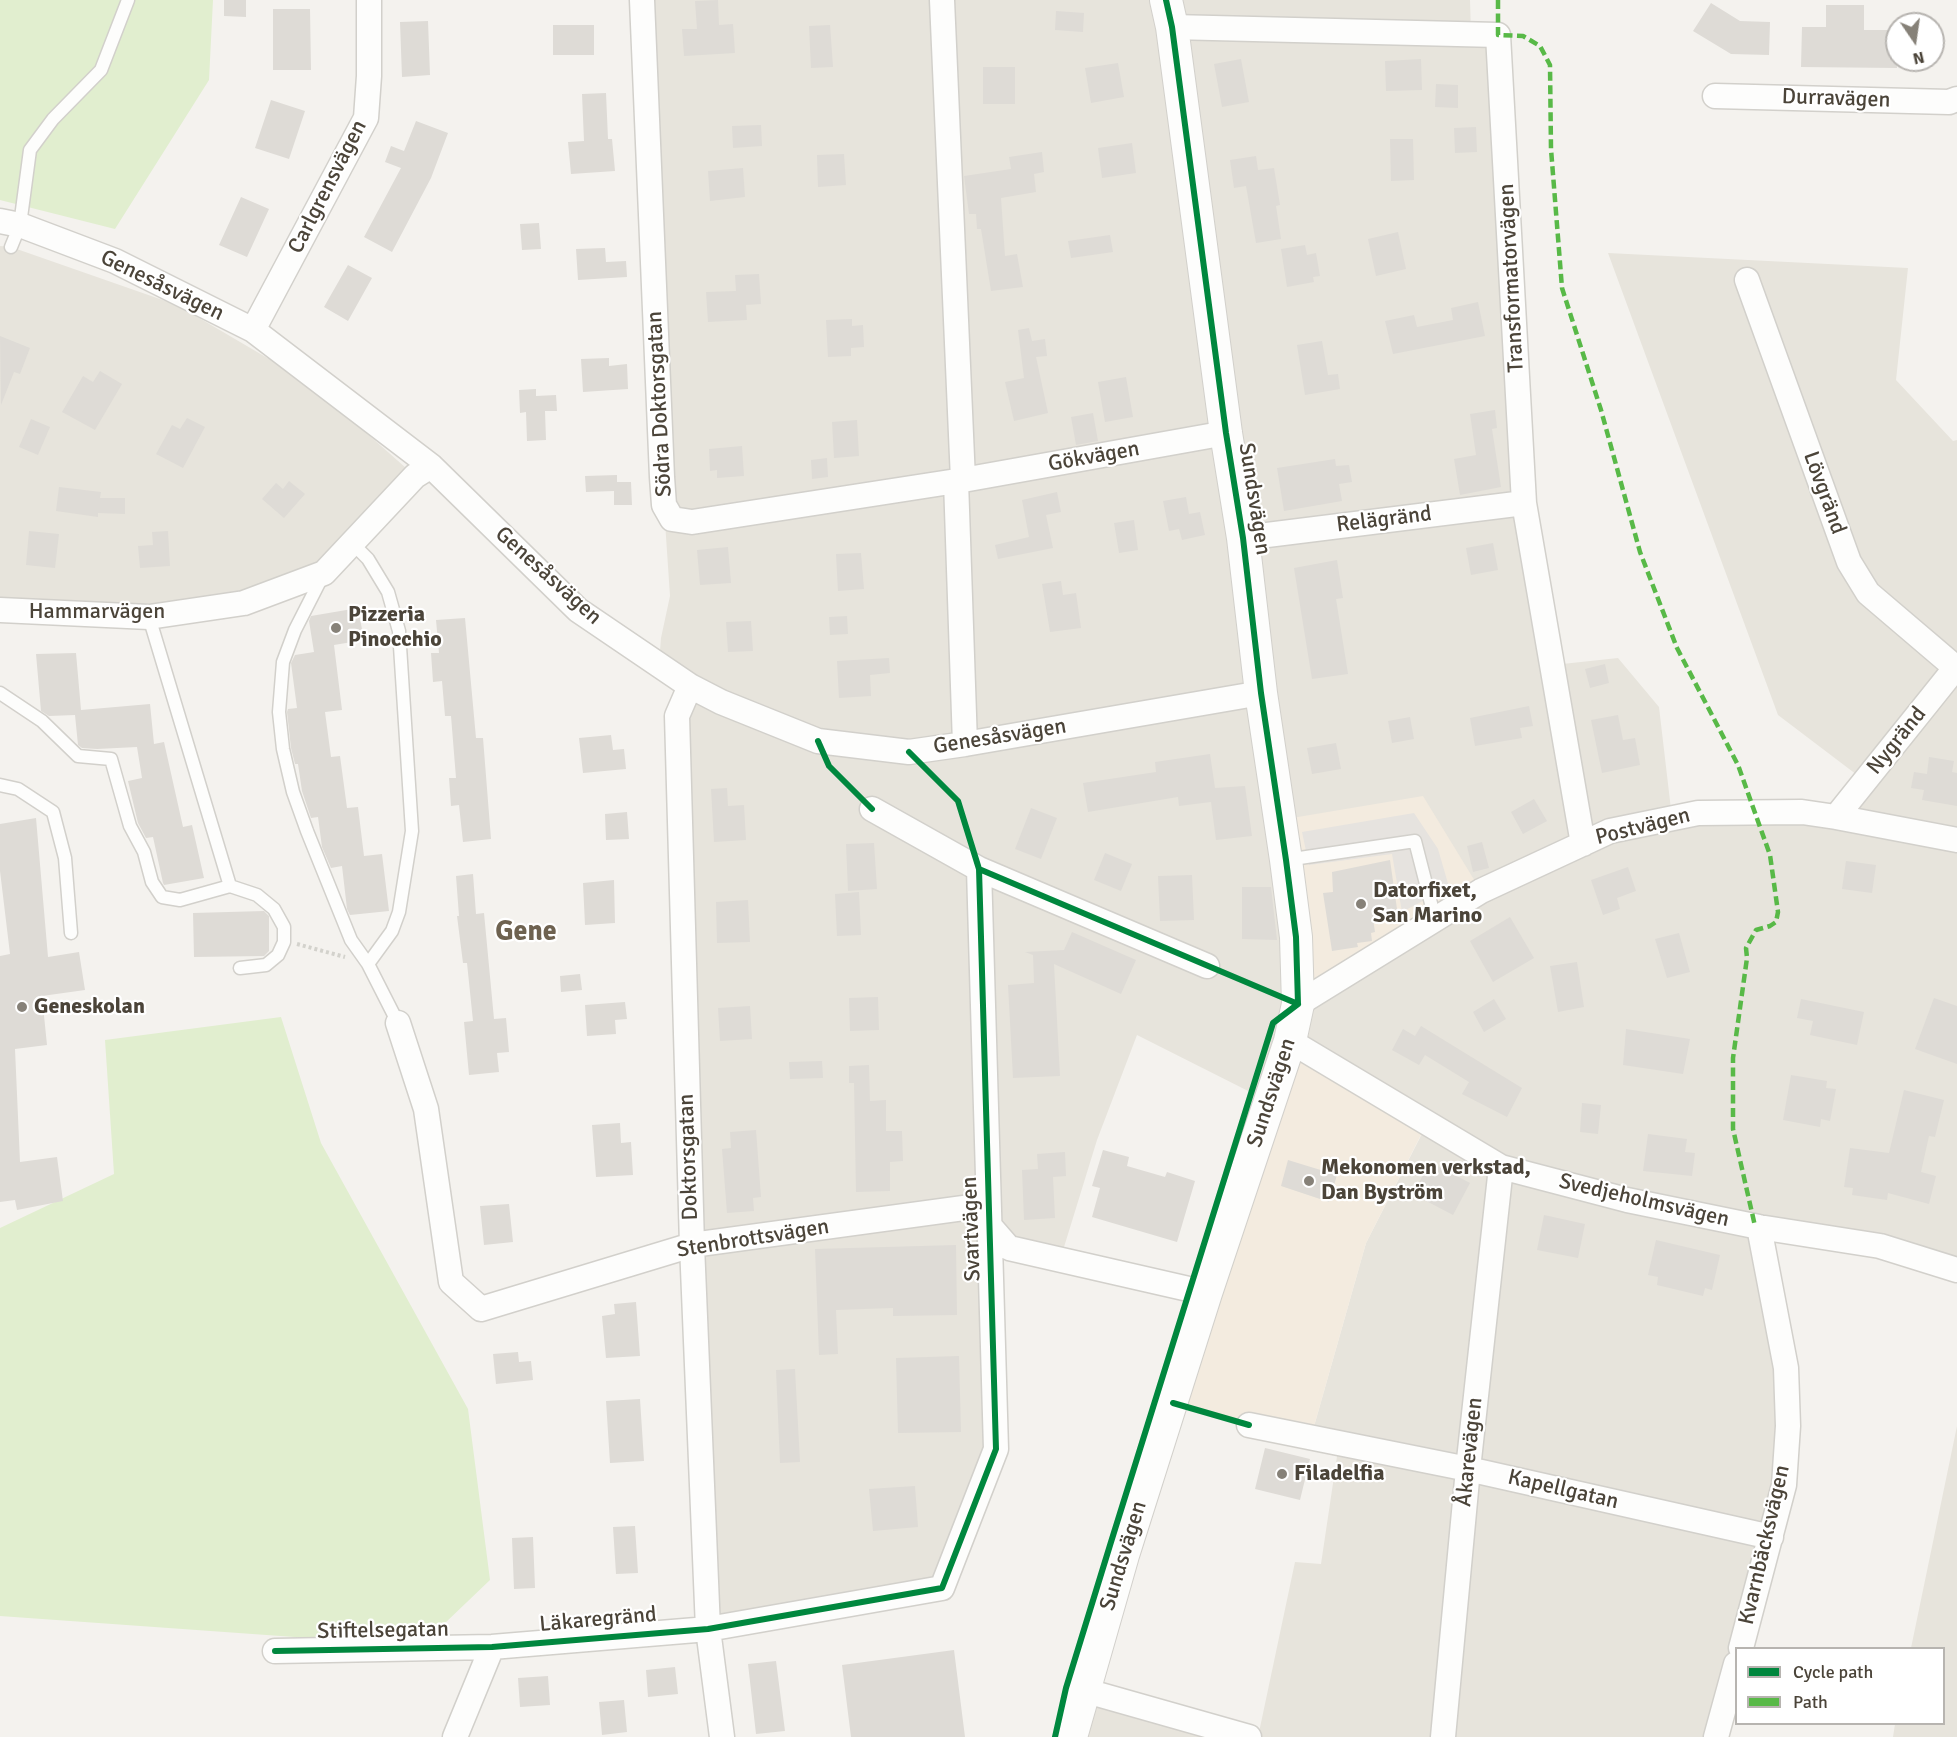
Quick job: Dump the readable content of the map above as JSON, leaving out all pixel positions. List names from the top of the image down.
{
  "streets": {
    "street": [
      "Durravägen",
      "Carlgrensvägen",
      "Transformatorvägen",
      "Genesåsvägen",
      "Södra Doktorsgatan",
      "Gökvägen",
      "Lövgränd",
      "Sundsvägen",
      "Relägränd",
      "Hammarvägen",
      "Nygränd",
      "Postvägen",
      "Doktorsgatan",
      "Svedjeholmsvägen",
      "Svartvägen",
      "Stenbrottsvägen",
      "Åkarevägen",
      "Kapellgatan",
      "Kvarnbäcksvägen",
      "Läkaregränd",
      "Stiftelsegatan"
    ]
  },
  "crossings": [
    ["Carlgrensvägen", "Genesåsvägen"],
    ["Transformatorvägen", "Sundsvägen"],
    ["Transformatorvägen", "Relägränd"],
    ["Transformatorvägen", "Postvägen"],
    ["Genesåsvägen", "Sundsvägen"],
    ["Genesåsvägen", "Hammarvägen"],
    ["Genesåsvägen", "Doktorsgatan"],
    ["Södra Doktorsgatan", "Gökvägen"],
    ["Gökvägen", "Sundsvägen"],
    ["Lövgränd", "Nygränd"],
    ["Sundsvägen", "Relägränd"],
    ["Sundsvägen", "Postvägen"],
    ["Sundsvägen", "Svedjeholmsvägen"],
    ["Sundsvägen", "Stenbrottsvägen"],
    ["Nygränd", "Postvägen"],
    ["Doktorsgatan", "Svartvägen"],
    ["Doktorsgatan", "Stenbrottsvägen"],
    ["Doktorsgatan", "Läkaregränd"],
    ["Svedjeholmsvägen", "Åkarevägen"],
    ["Svedjeholmsvägen", "Kvarnbäcksvägen"],
    ["Svartvägen", "Stenbrottsvägen"],
    ["Svartvägen", "Läkaregränd"],
    ["Åkarevägen", "Kapellgatan"],
    ["Kapellgatan", "Kvarnbäcksvägen"],
    ["Läkaregränd", "Stiftelsegatan"]
  ],
  "districts": ["Gene"],
  "places": [
    "Pizzeria Pinocchio",
    "Datorfixet, San Marino",
    "Geneskolan",
    "Mekonomen verkstad, Dan Byström",
    "Filadelfia"
  ],
  "legend": ["Cycle path", "Path"],
  "north": "bottom"
}
